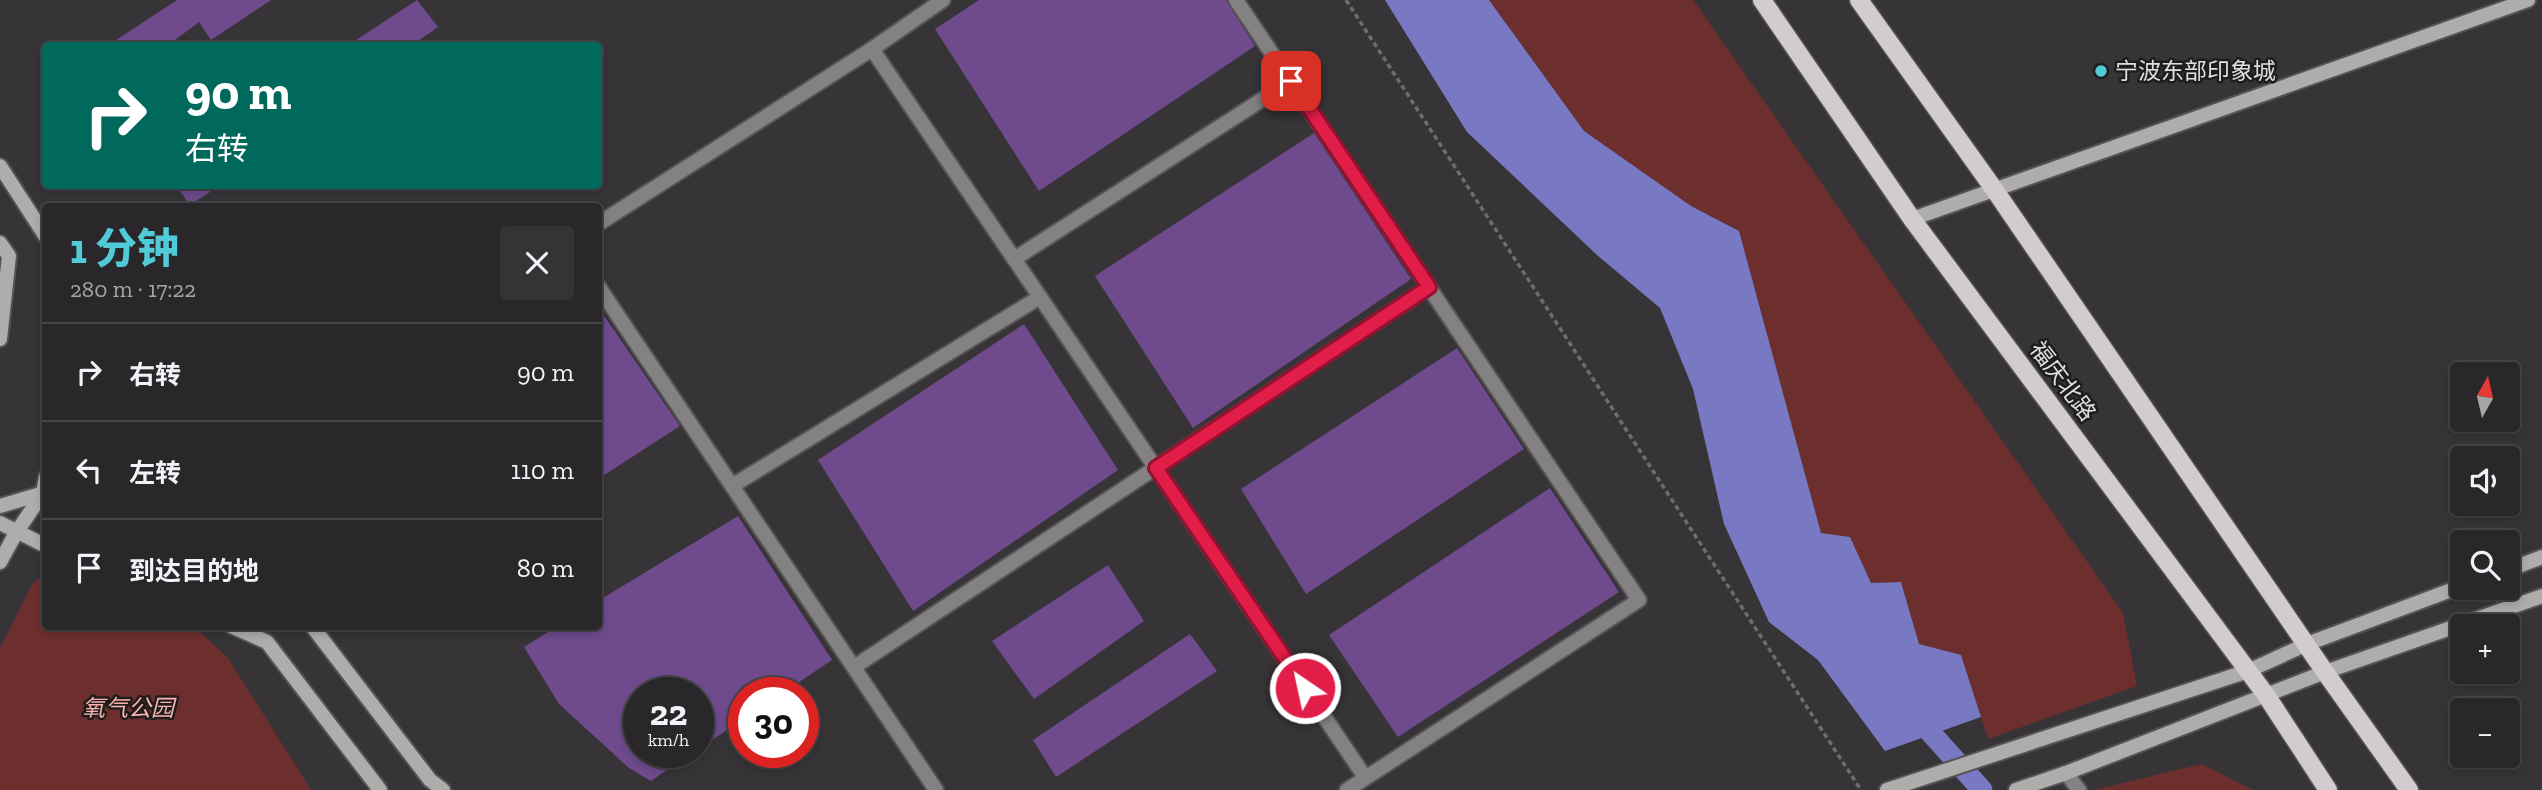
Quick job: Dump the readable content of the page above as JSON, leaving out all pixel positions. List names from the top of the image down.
{
  "streets": {
    "main road": ["福庆北路"]
  },
  "parks": ["氧气公园"],
  "places": ["宁波东部印象城"],
  "north": "top",
  "page": {
    "turn": ["90 m", "右转"],
    "heading": ["1 分钟", "280 m · 17:22"],
    "list": [
      {
        "name": "右转",
        "value": "90 m"
      },
      {
        "name": "左转",
        "value": "110 m"
      },
      {
        "name": "到达目的地",
        "value": "80 m"
      }
    ],
    "map_buttons": ["+", "−"],
    "speed": "22 km/h",
    "limit": "30"
  }
}
